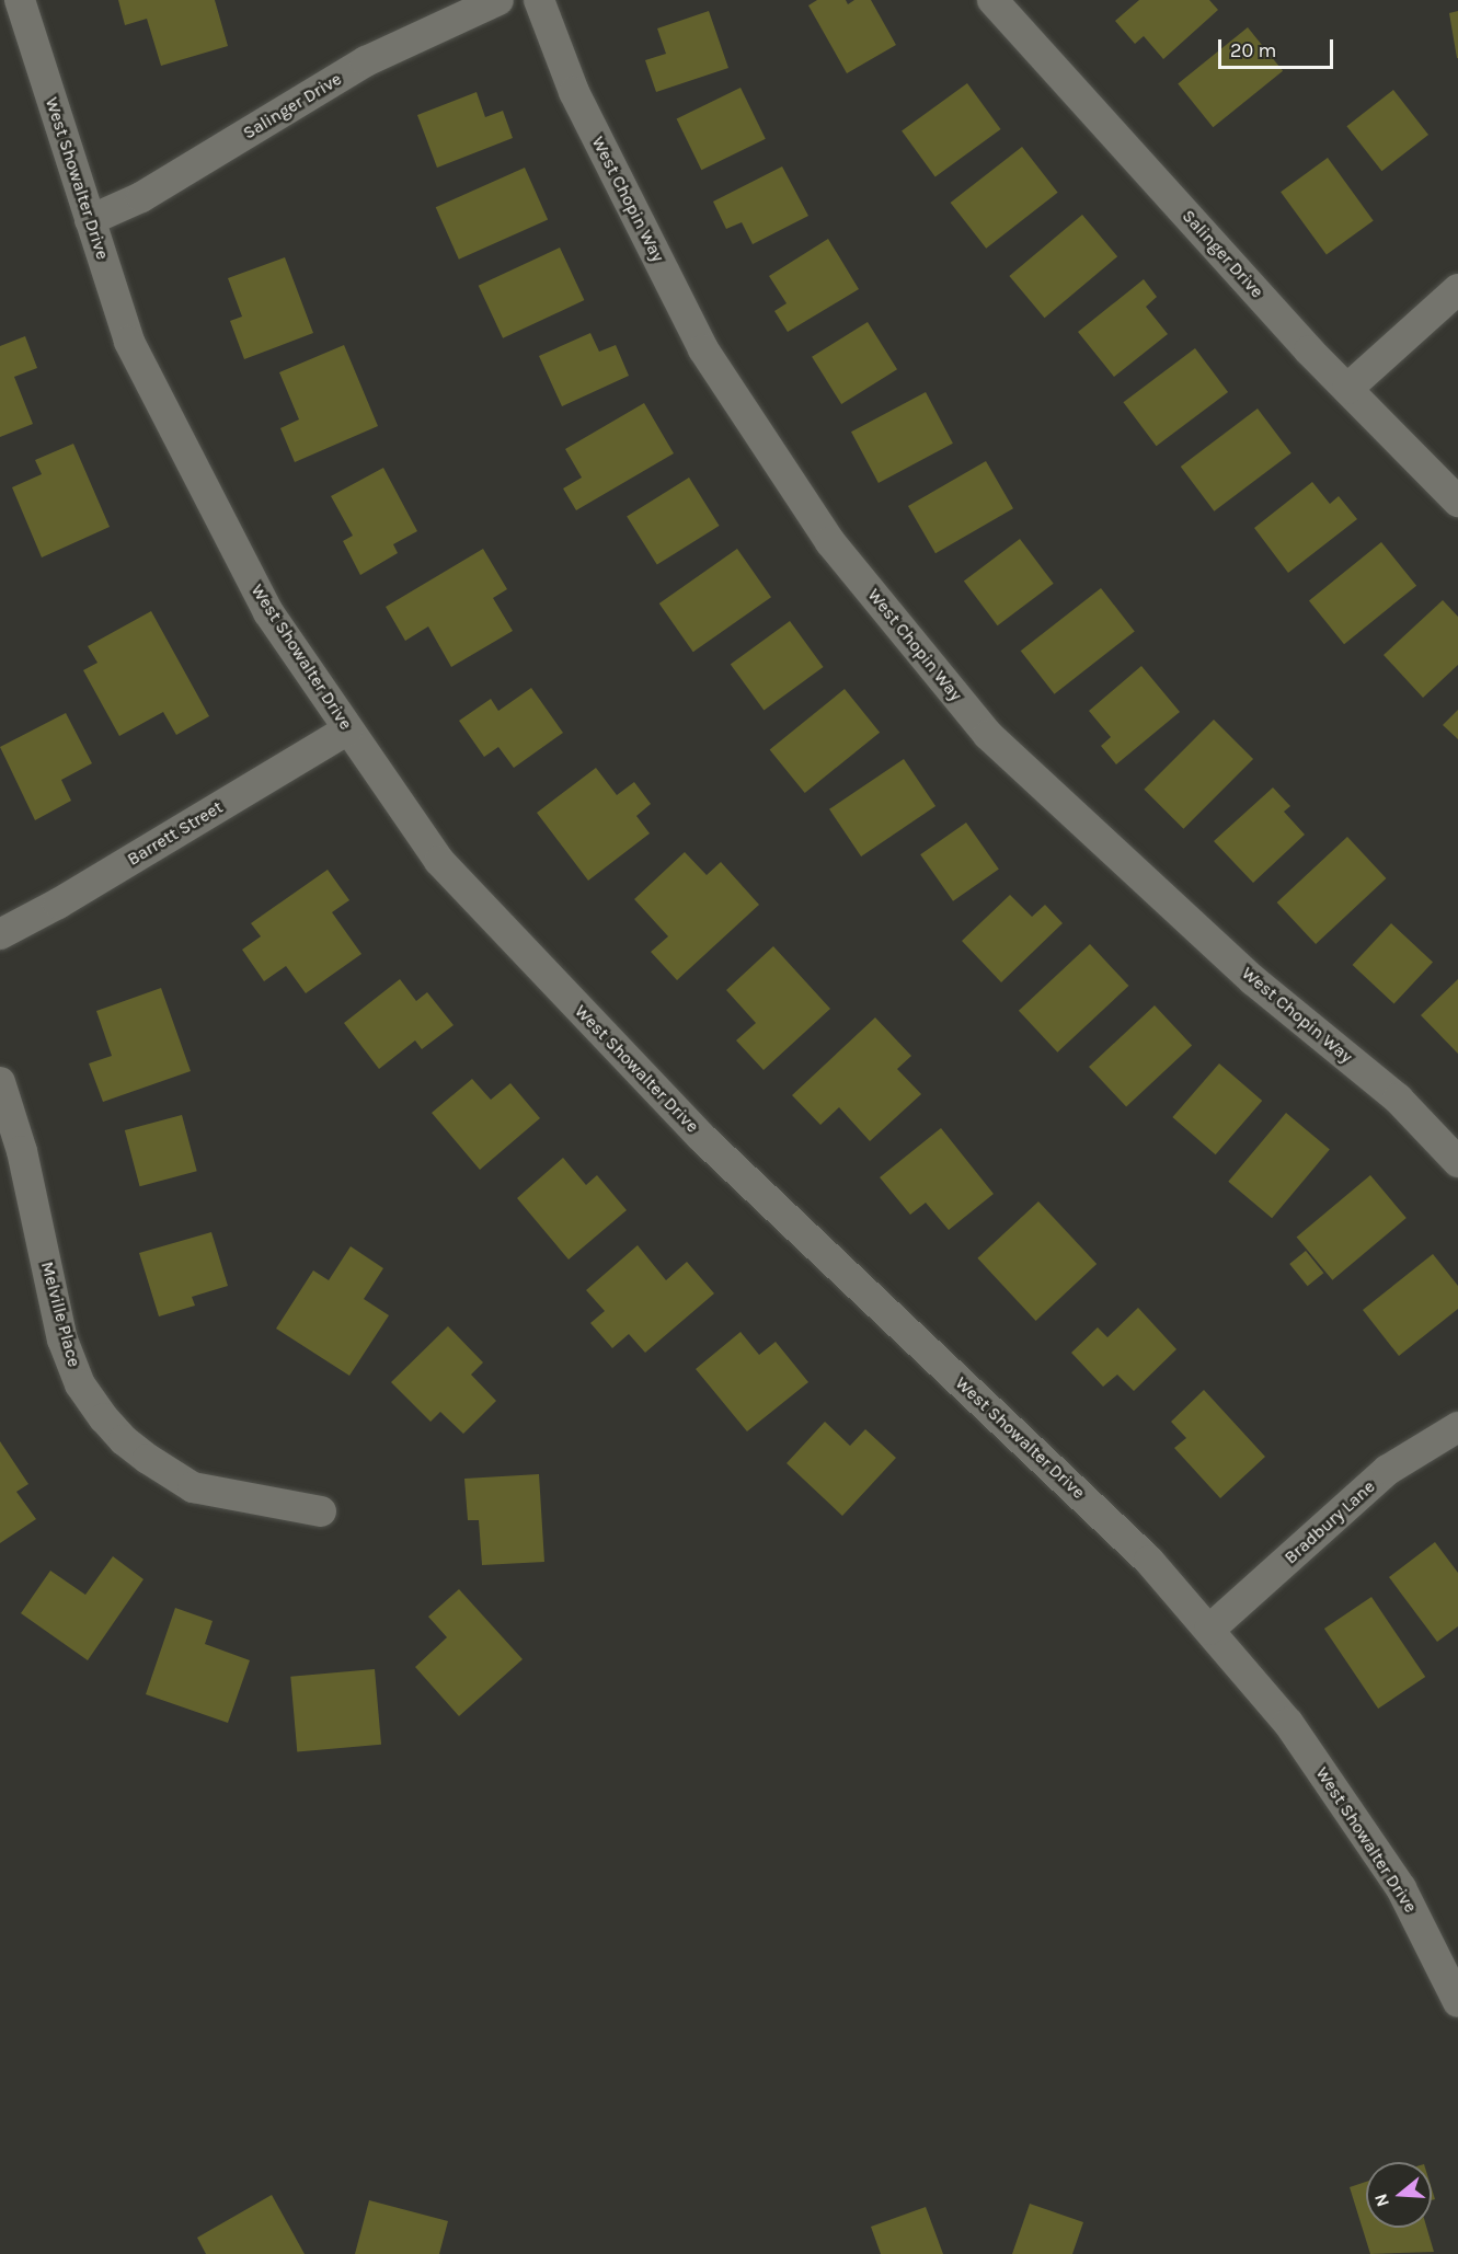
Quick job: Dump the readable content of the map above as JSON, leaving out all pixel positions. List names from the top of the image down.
{
  "streets": {
    "street": [
      "Salinger Drive",
      "West Showalter Drive",
      "West Chopin Way",
      "Barrett Street",
      "Melville Place",
      "Bradbury Lane"
    ]
  },
  "crossings": [
    ["Salinger Drive", "West Showalter Drive"],
    ["West Showalter Drive", "Barrett Street"],
    ["West Showalter Drive", "Bradbury Lane"]
  ],
  "scale_bar": "20 m",
  "north": "left"
}
